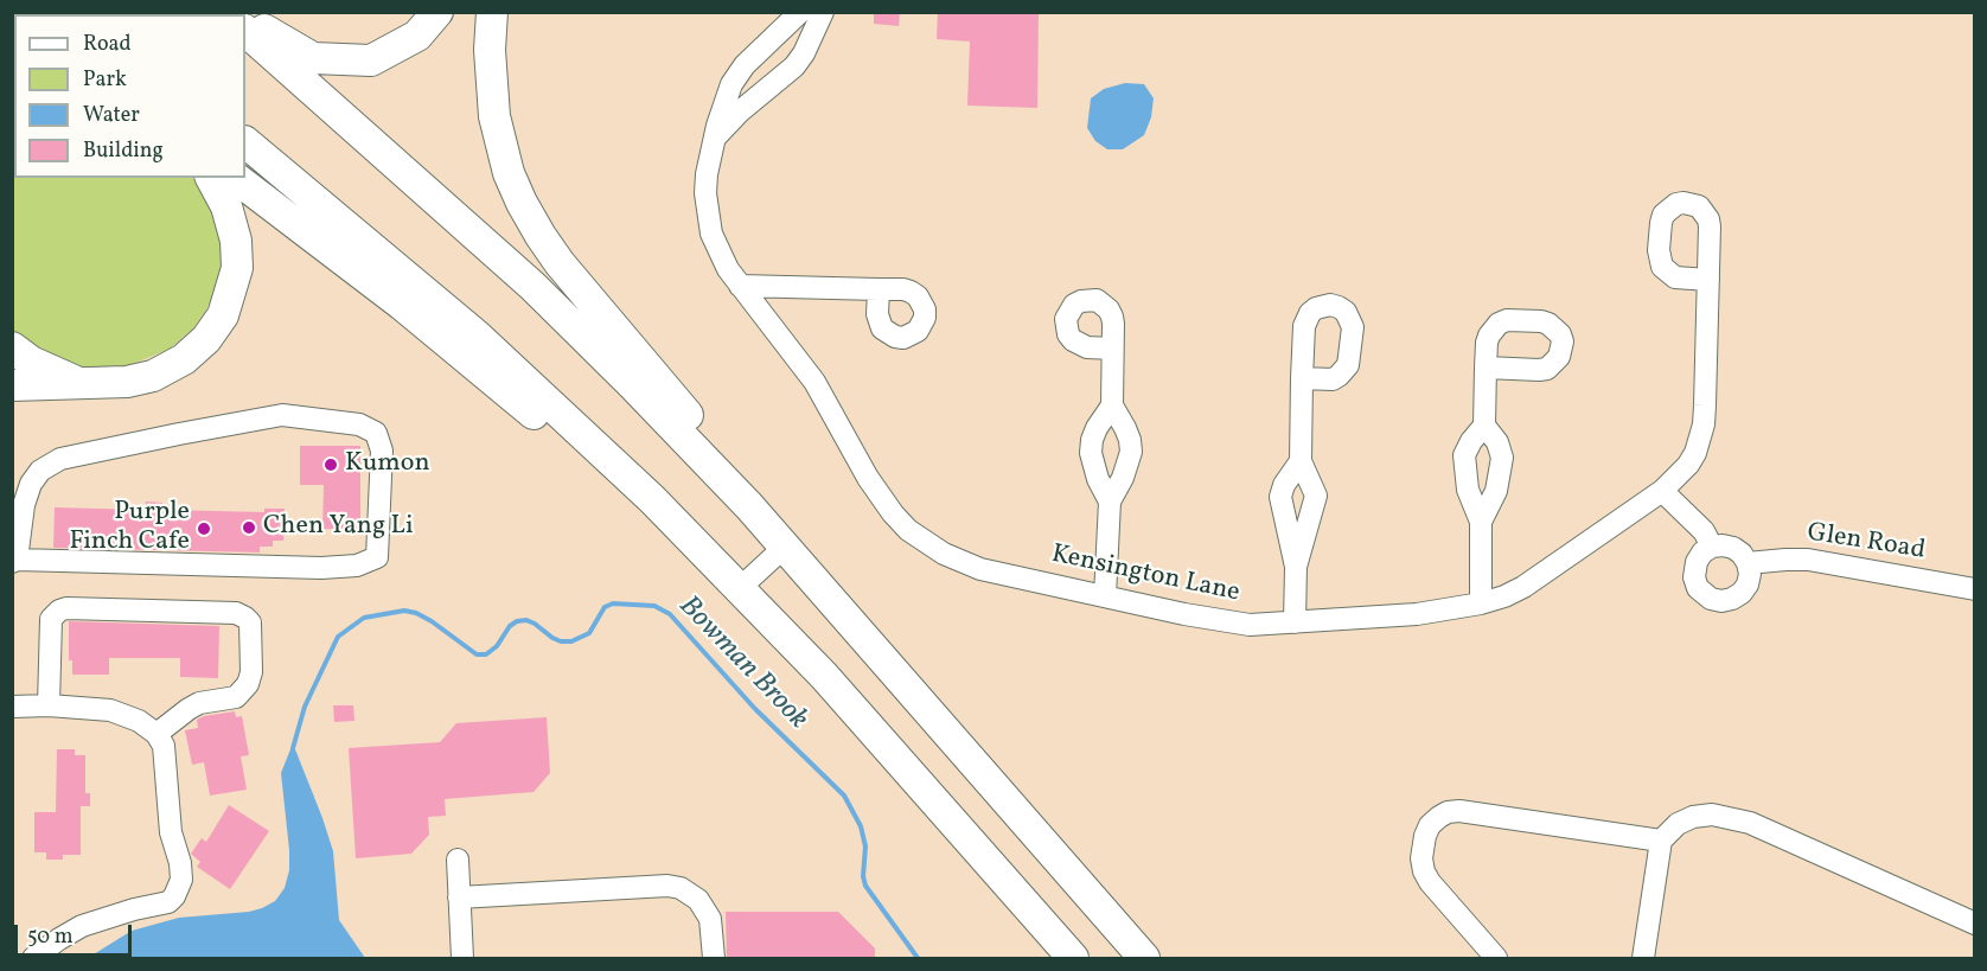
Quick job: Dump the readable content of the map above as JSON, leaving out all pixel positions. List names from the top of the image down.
{
  "streets": {
    "street": ["Glen Road", "Kensington Lane"]
  },
  "water": ["Bowman Brook"],
  "places": ["Kumon", "Chen Yang Li", "Purple Finch Cafe"],
  "legend": [
    "Road",
    "Park",
    "Water",
    "Building"
  ],
  "scale_bar": "50 m"
}
